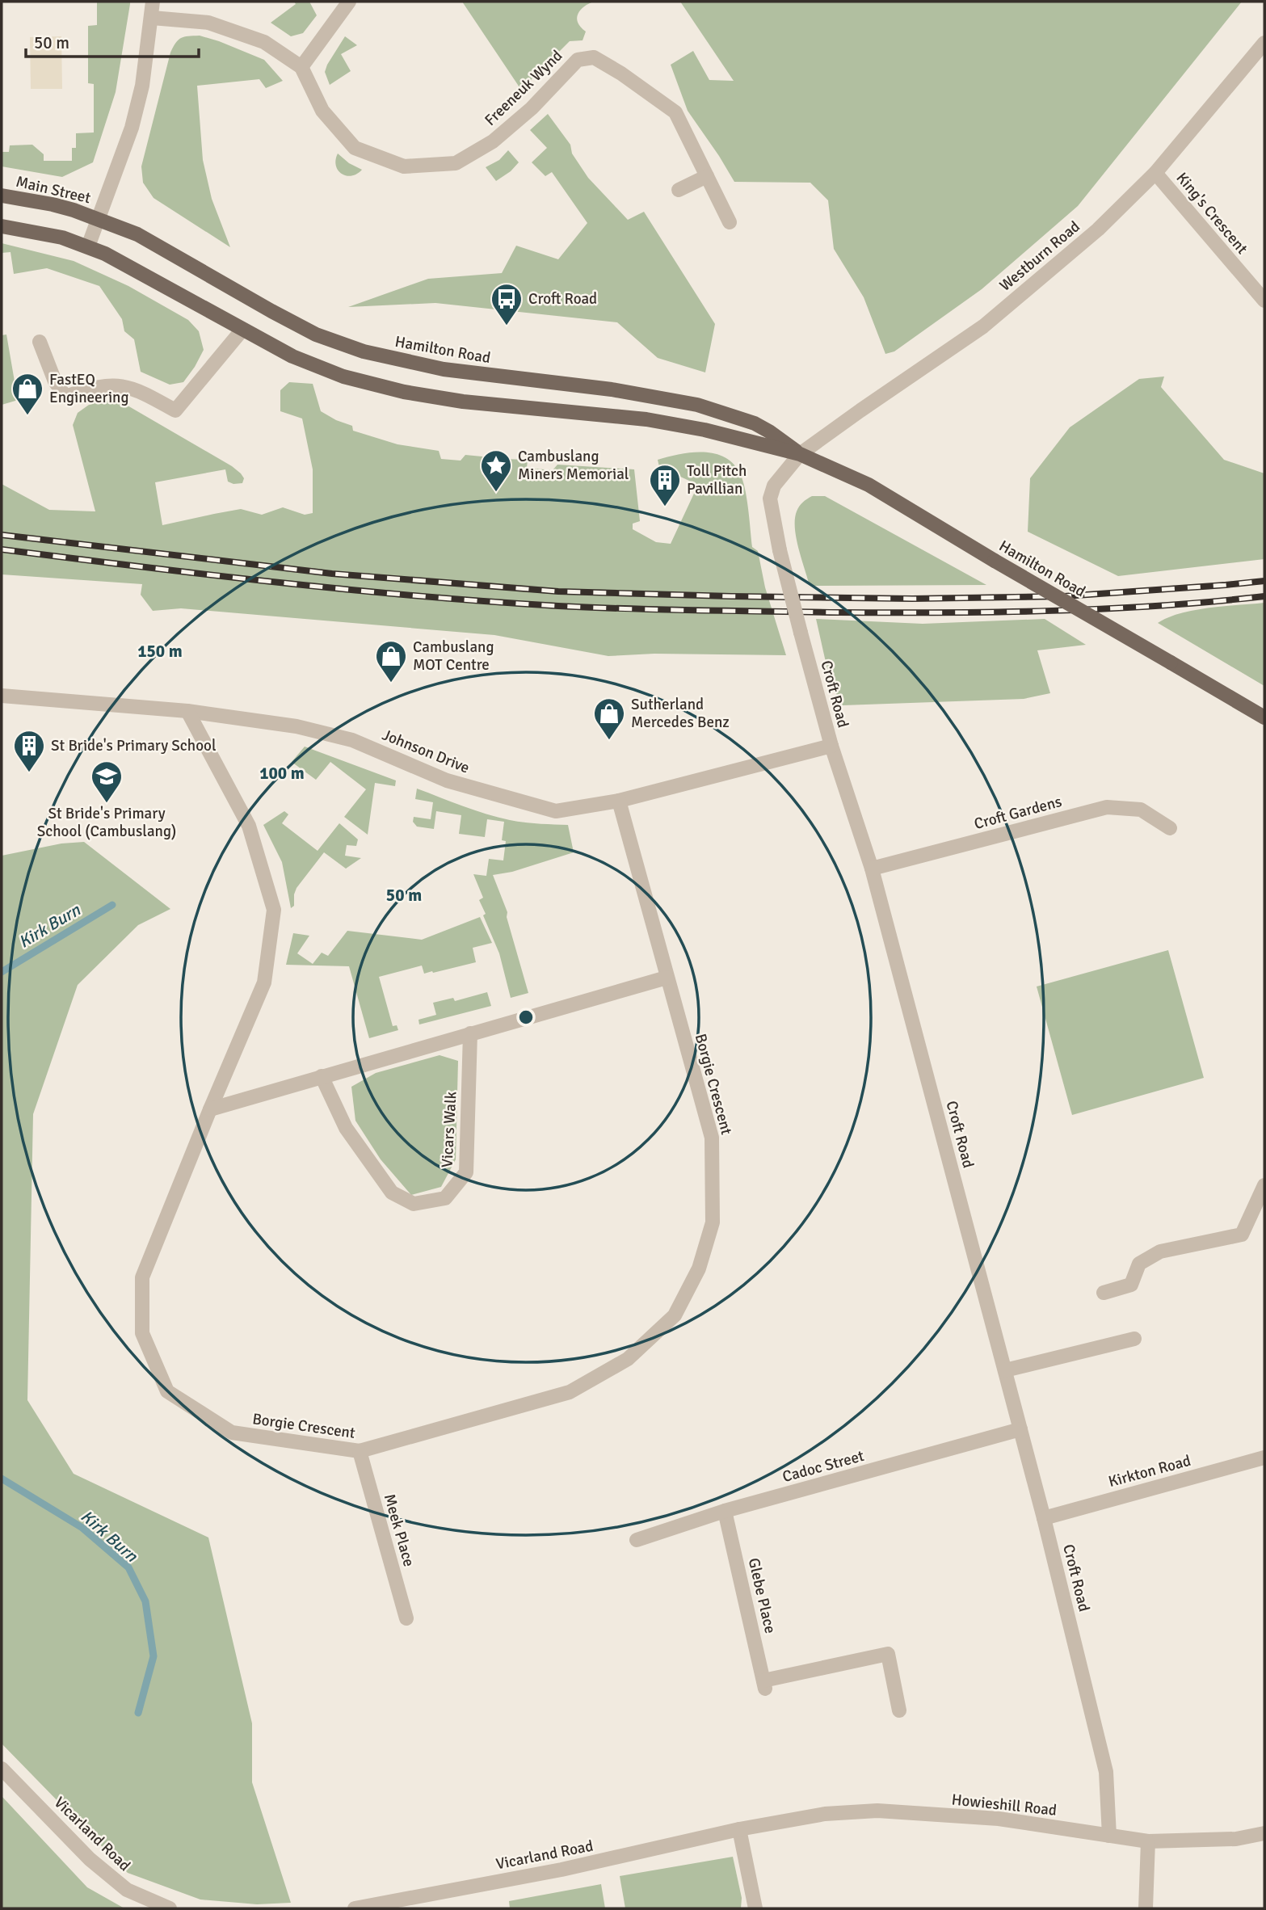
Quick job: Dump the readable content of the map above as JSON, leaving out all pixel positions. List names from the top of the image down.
{
  "streets": {
    "main road": ["Main Street", "Hamilton Road"],
    "street": [
      "Freeneuk Wynd",
      "King's Crescent",
      "Westburn Road",
      "Croft Road",
      "Johnson Drive",
      "Croft Gardens",
      "Borgie Crescent",
      "Vicars Walk",
      "Cadoc Street",
      "Kirkton Road",
      "Meek Place",
      "Glebe Place",
      "Howieshill Road",
      "Vicarland Road"
    ]
  },
  "crossings": [
    ["Main Street", "Hamilton Road"],
    ["King's Crescent", "Westburn Road"],
    ["Westburn Road", "Hamilton Road"],
    ["Westburn Road", "Croft Road"],
    ["Hamilton Road", "Croft Road"],
    ["Croft Road", "Johnson Drive"],
    ["Croft Road", "Croft Gardens"],
    ["Croft Road", "Cadoc Street"],
    ["Croft Road", "Kirkton Road"],
    ["Croft Road", "Howieshill Road"],
    ["Johnson Drive", "Borgie Crescent"],
    ["Borgie Crescent", "Meek Place"],
    ["Cadoc Street", "Glebe Place"],
    ["Howieshill Road", "Vicarland Road"]
  ],
  "water": ["Kirk Burn"],
  "places": {
    "bus stop": ["Croft Road"],
    "shop": ["FastEQ Engineering", "Cambuslang MOT Centre", "Sutherland Mercedes Benz"],
    "place": ["Cambuslang Miners Memorial"],
    "building": ["Toll Pitch Pavillian", "St Bride's Primary School"],
    "school or university": ["St Bride's Primary School (Cambuslang)"]
  },
  "scale_bar": "50 m",
  "rings": ["150 m", "100 m", "50 m"]
}
